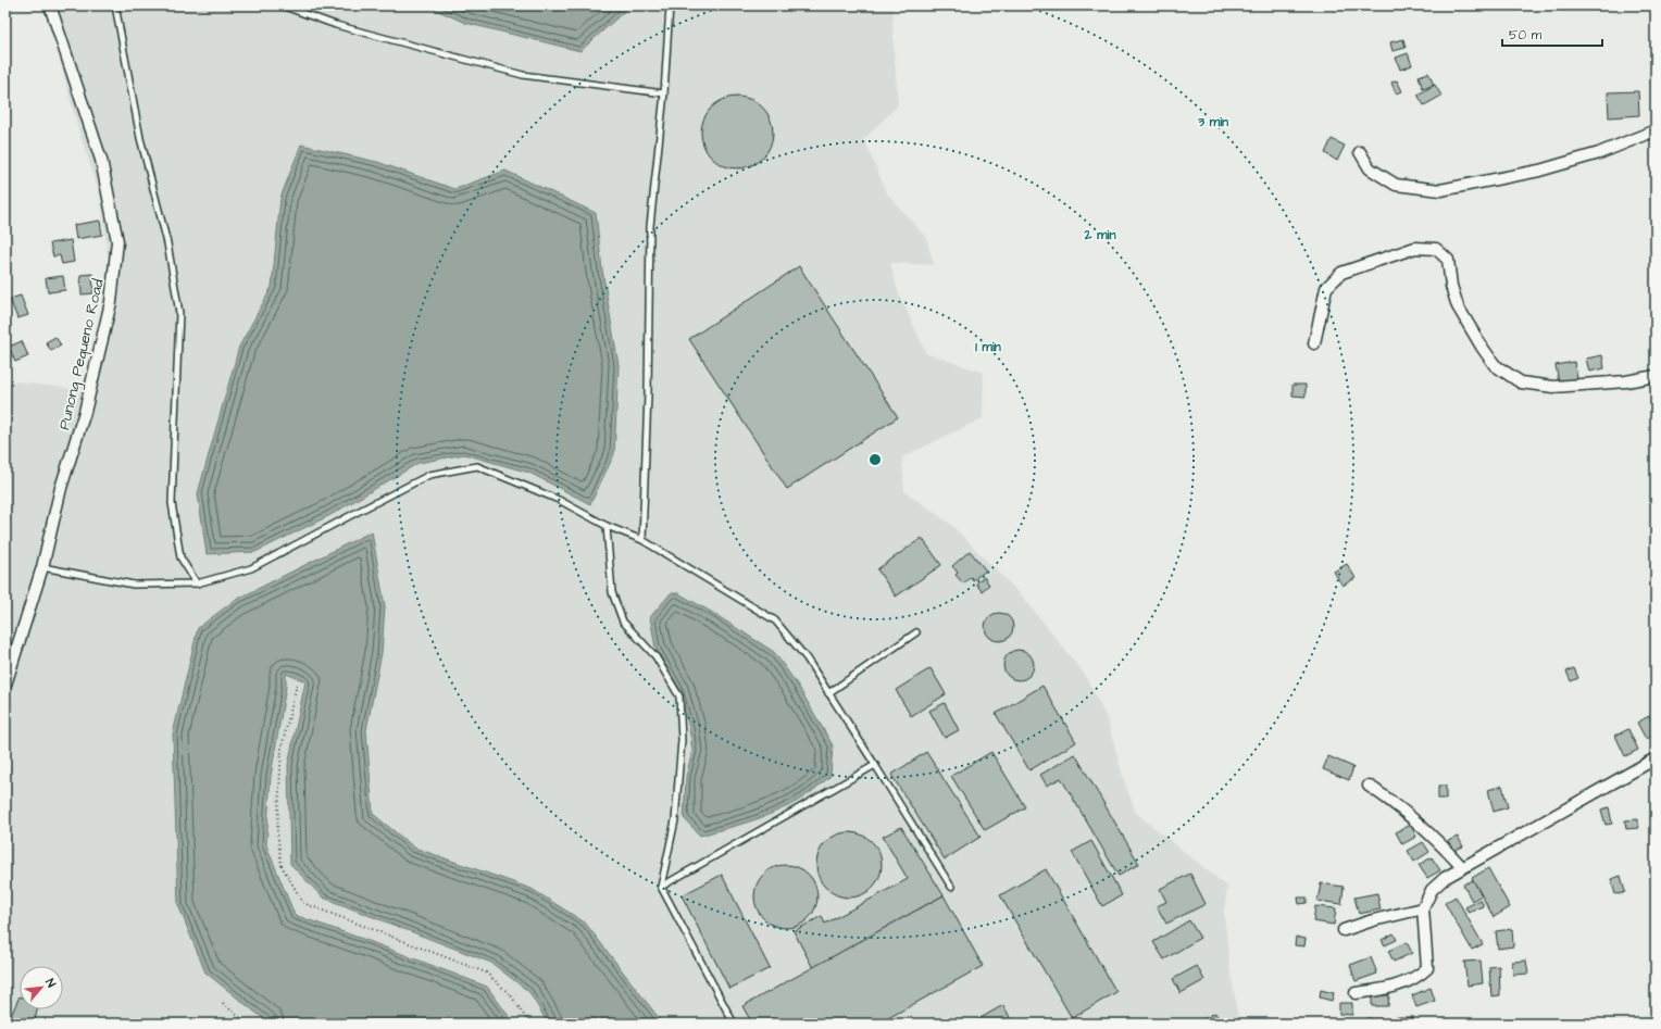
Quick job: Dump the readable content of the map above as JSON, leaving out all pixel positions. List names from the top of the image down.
{
  "streets": {
    "street": ["Punong Pequeno Road"]
  },
  "scale_bar": "50 m",
  "north": "top right",
  "rings": ["3 min", "2 min", "1 min"]
}
